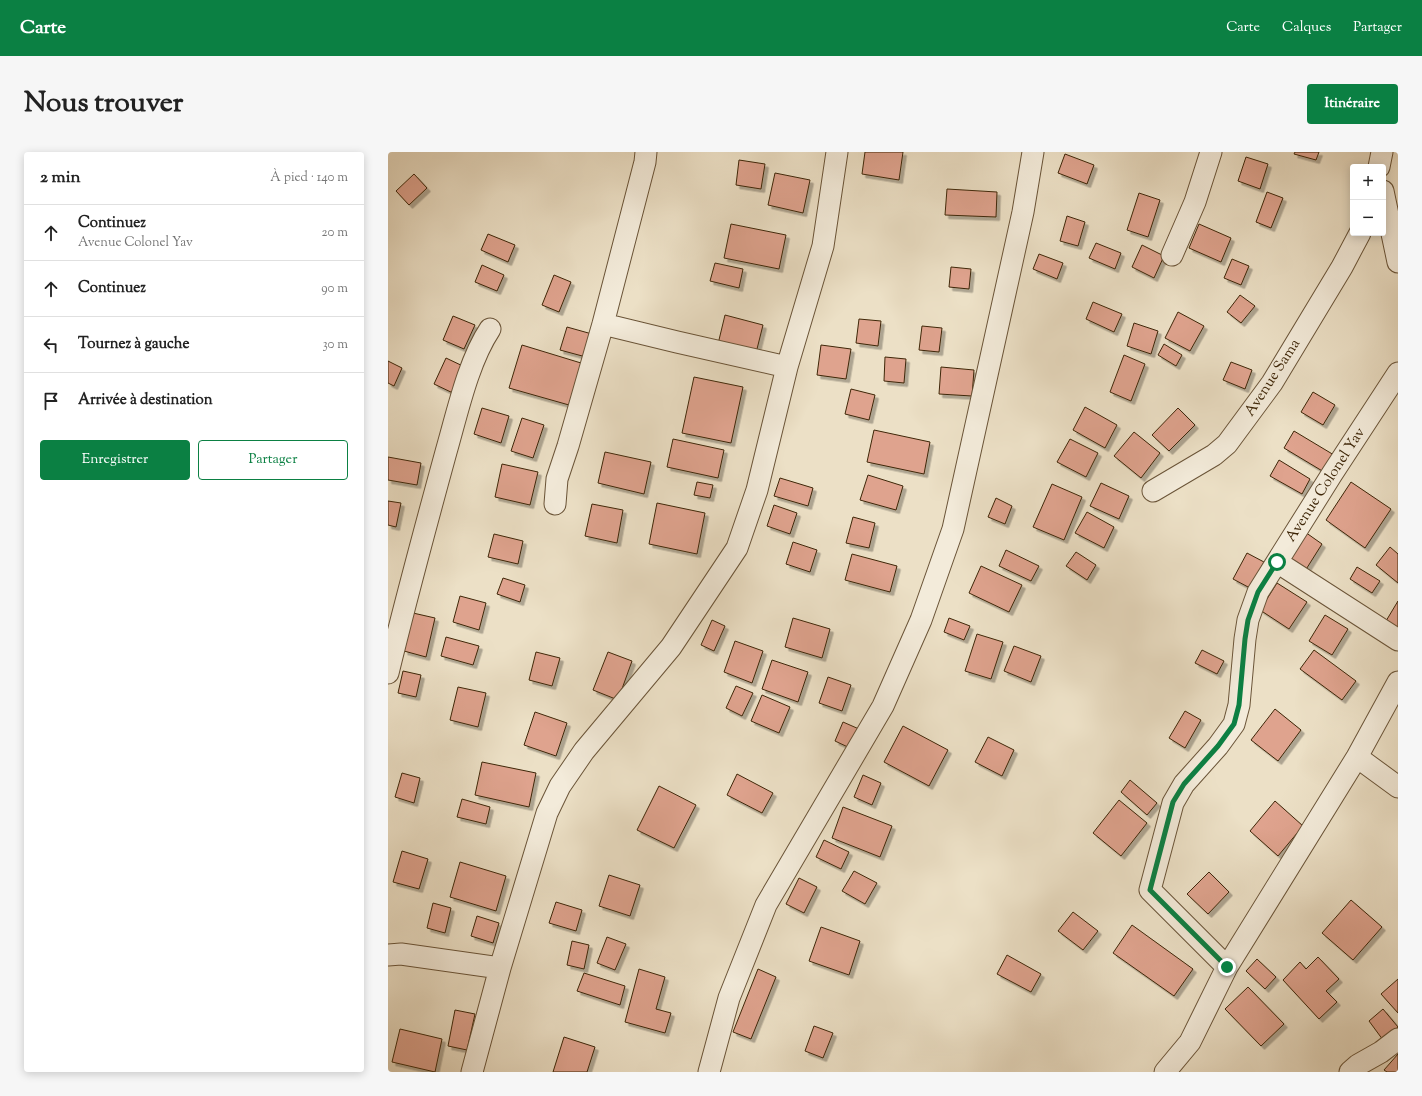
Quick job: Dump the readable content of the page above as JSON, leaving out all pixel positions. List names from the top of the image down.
{
  "streets": {
    "street": ["Avenue Sama", "Avenue Colonel Yav"]
  },
  "page": {
    "header": "Carte",
    "nav": ["Carte", "Calques", "Partager"],
    "title": "Nous trouver",
    "buttons": [
      "Itinéraire",
      ["Enregistrer", "Partager"]
    ],
    "heading": ["2 min", "À pied · 140 m"],
    "map_buttons": ["+", "−"],
    "list": [
      ["Continuez", "Avenue Colonel Yav", "20 m"],
      ["Continuez", "90 m"],
      ["Tournez à gauche", "30 m"],
      "Arrivée à destination"
    ]
  }
}
